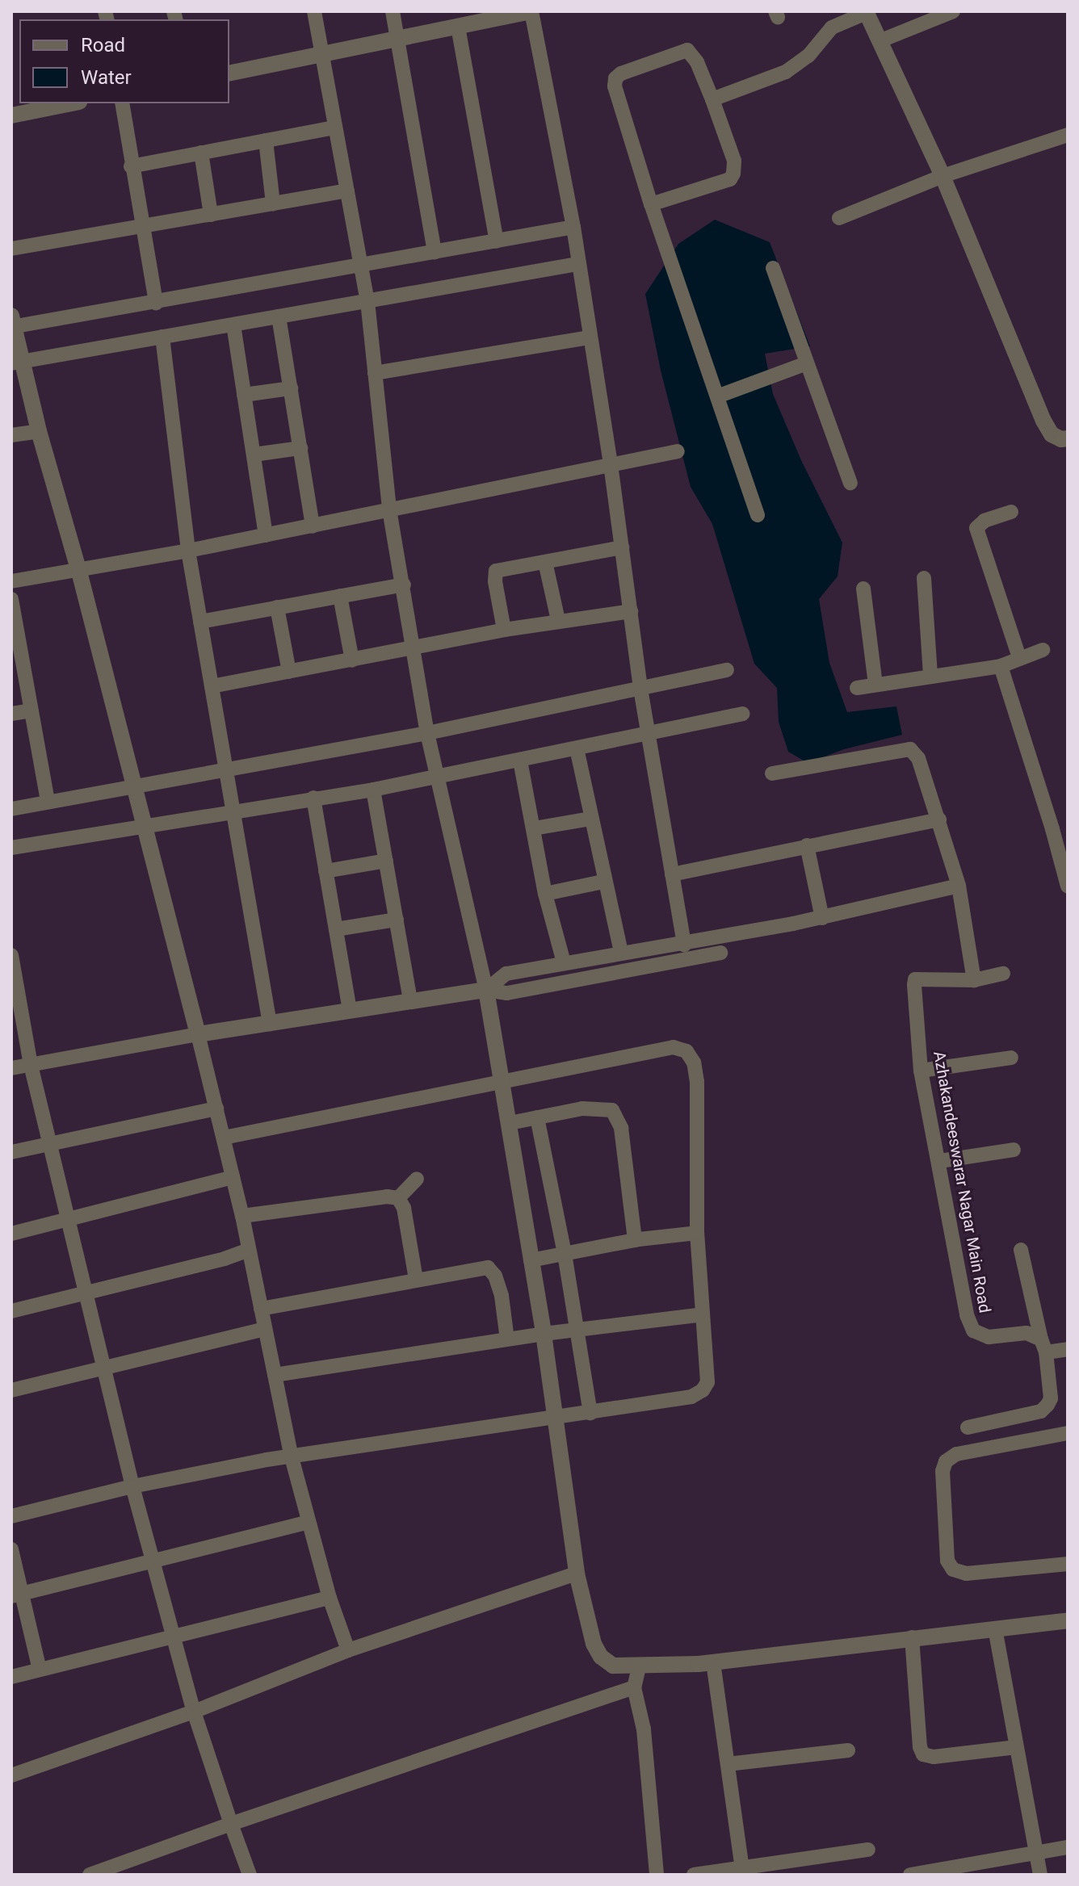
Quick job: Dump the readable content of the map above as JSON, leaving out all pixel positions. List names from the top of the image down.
{
  "streets": {
    "street": ["Azhakandeeswarar Nagar Main Road"]
  },
  "legend": ["Road", "Water"]
}
